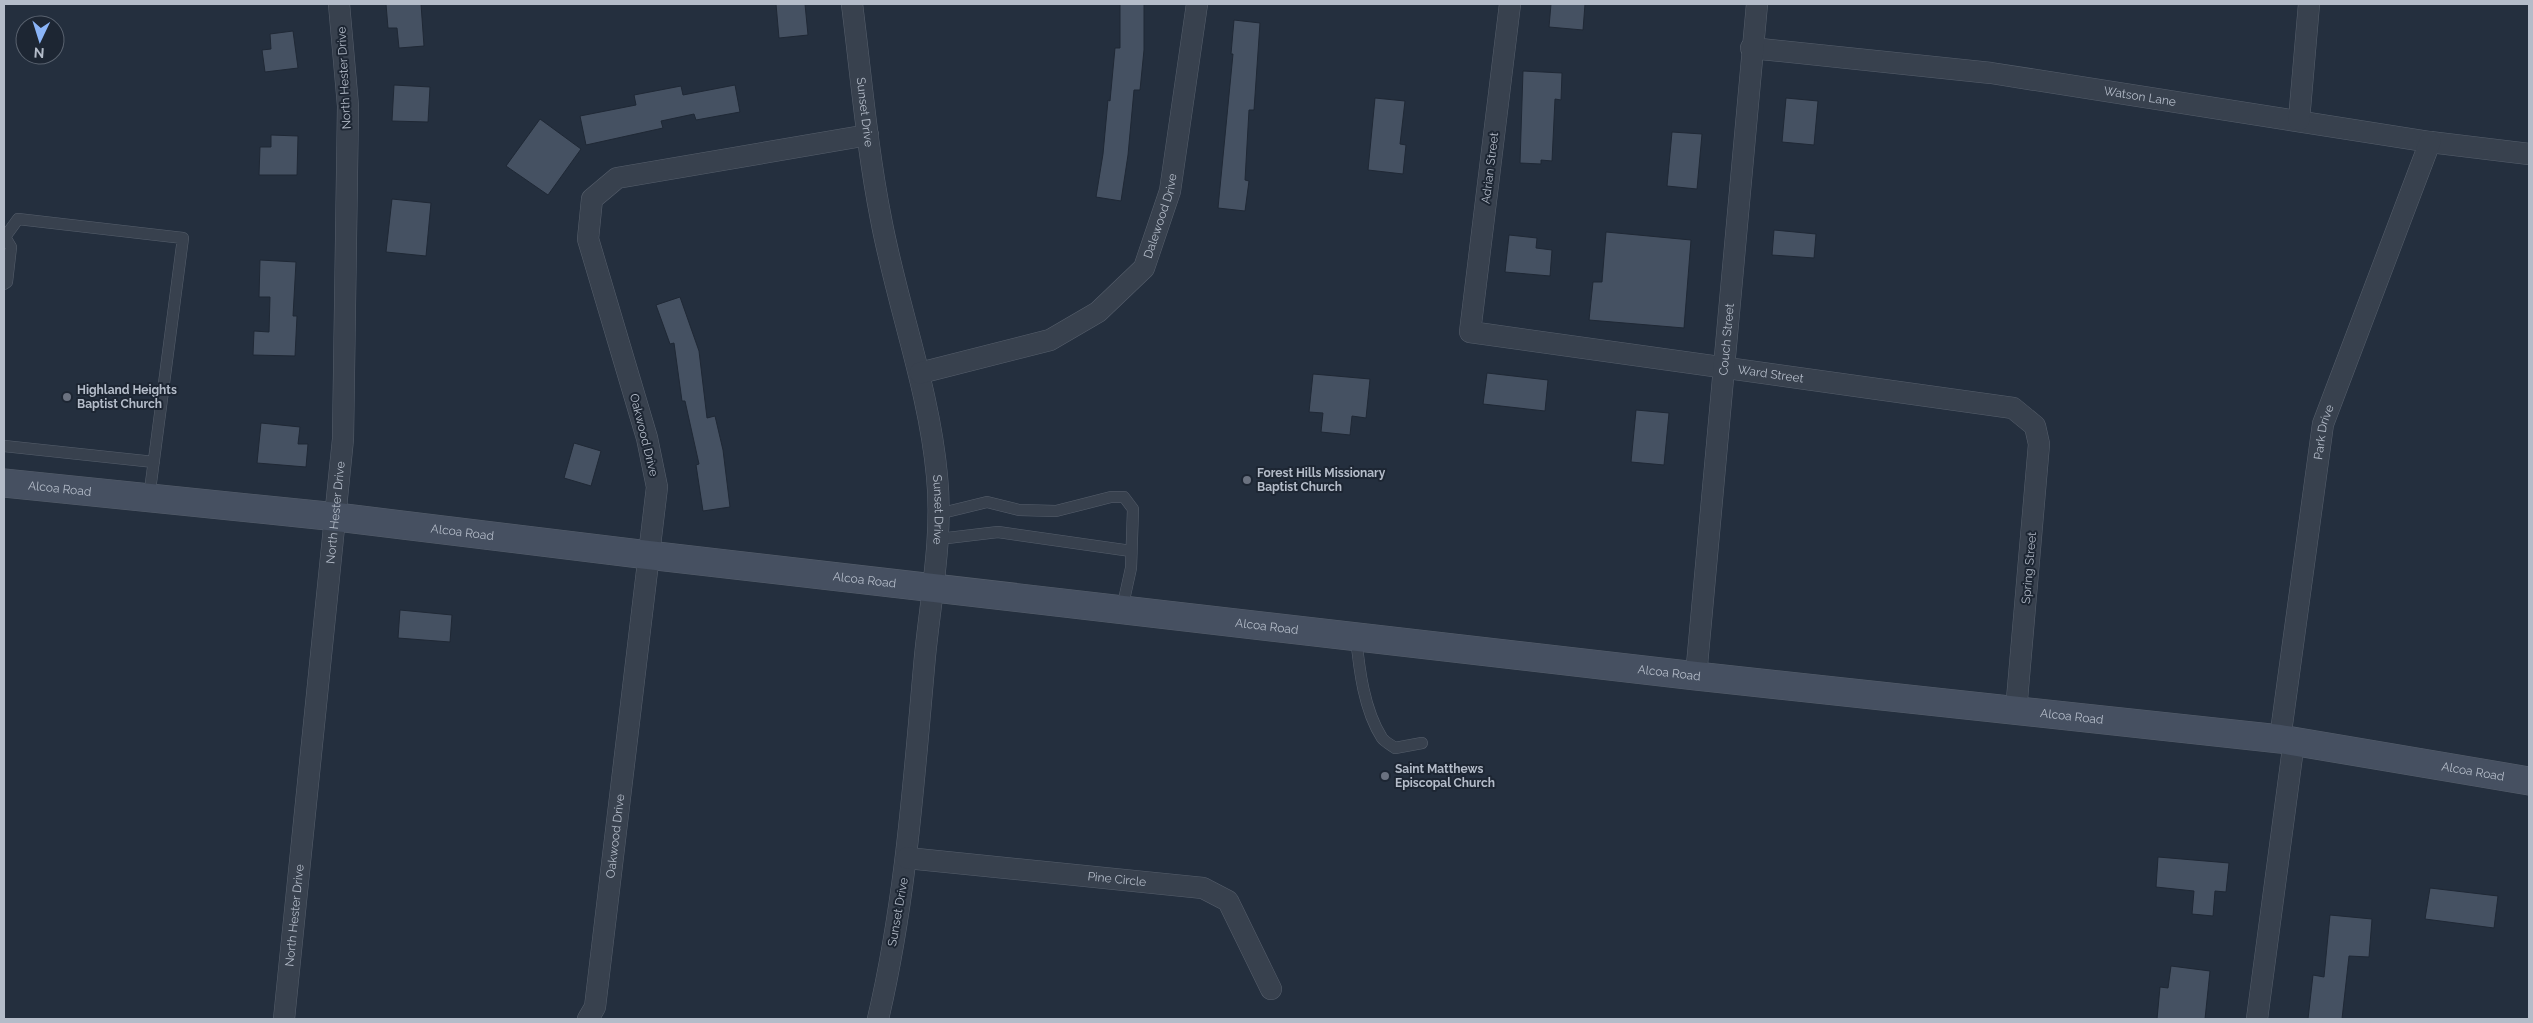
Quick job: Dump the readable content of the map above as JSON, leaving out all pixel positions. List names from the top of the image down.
{
  "streets": {
    "main road": ["Alcoa Road"],
    "street": [
      "North Hester Drive",
      "Watson Lane",
      "Sunset Drive",
      "Adrian Street",
      "Dalewood Drive",
      "Couch Street",
      "Ward Street",
      "Park Drive",
      "Oakwood Drive",
      "Spring Street",
      "Pine Circle"
    ]
  },
  "crossings": [
    ["North Hester Drive", "Alcoa Road"],
    ["Watson Lane", "Couch Street"],
    ["Watson Lane", "Park Drive"],
    ["Sunset Drive", "Dalewood Drive"],
    ["Sunset Drive", "Oakwood Drive"],
    ["Sunset Drive", "Alcoa Road"],
    ["Sunset Drive", "Pine Circle"],
    ["Adrian Street", "Ward Street"],
    ["Couch Street", "Ward Street"],
    ["Couch Street", "Alcoa Road"],
    ["Ward Street", "Spring Street"],
    ["Park Drive", "Alcoa Road"],
    ["Oakwood Drive", "Alcoa Road"],
    ["Alcoa Road", "Spring Street"]
  ],
  "places": ["Highland Heights Baptist Church", "Forest Hills Missionary Baptist Church", "Saint Matthews Episcopal Church"],
  "north": "bottom"
}
